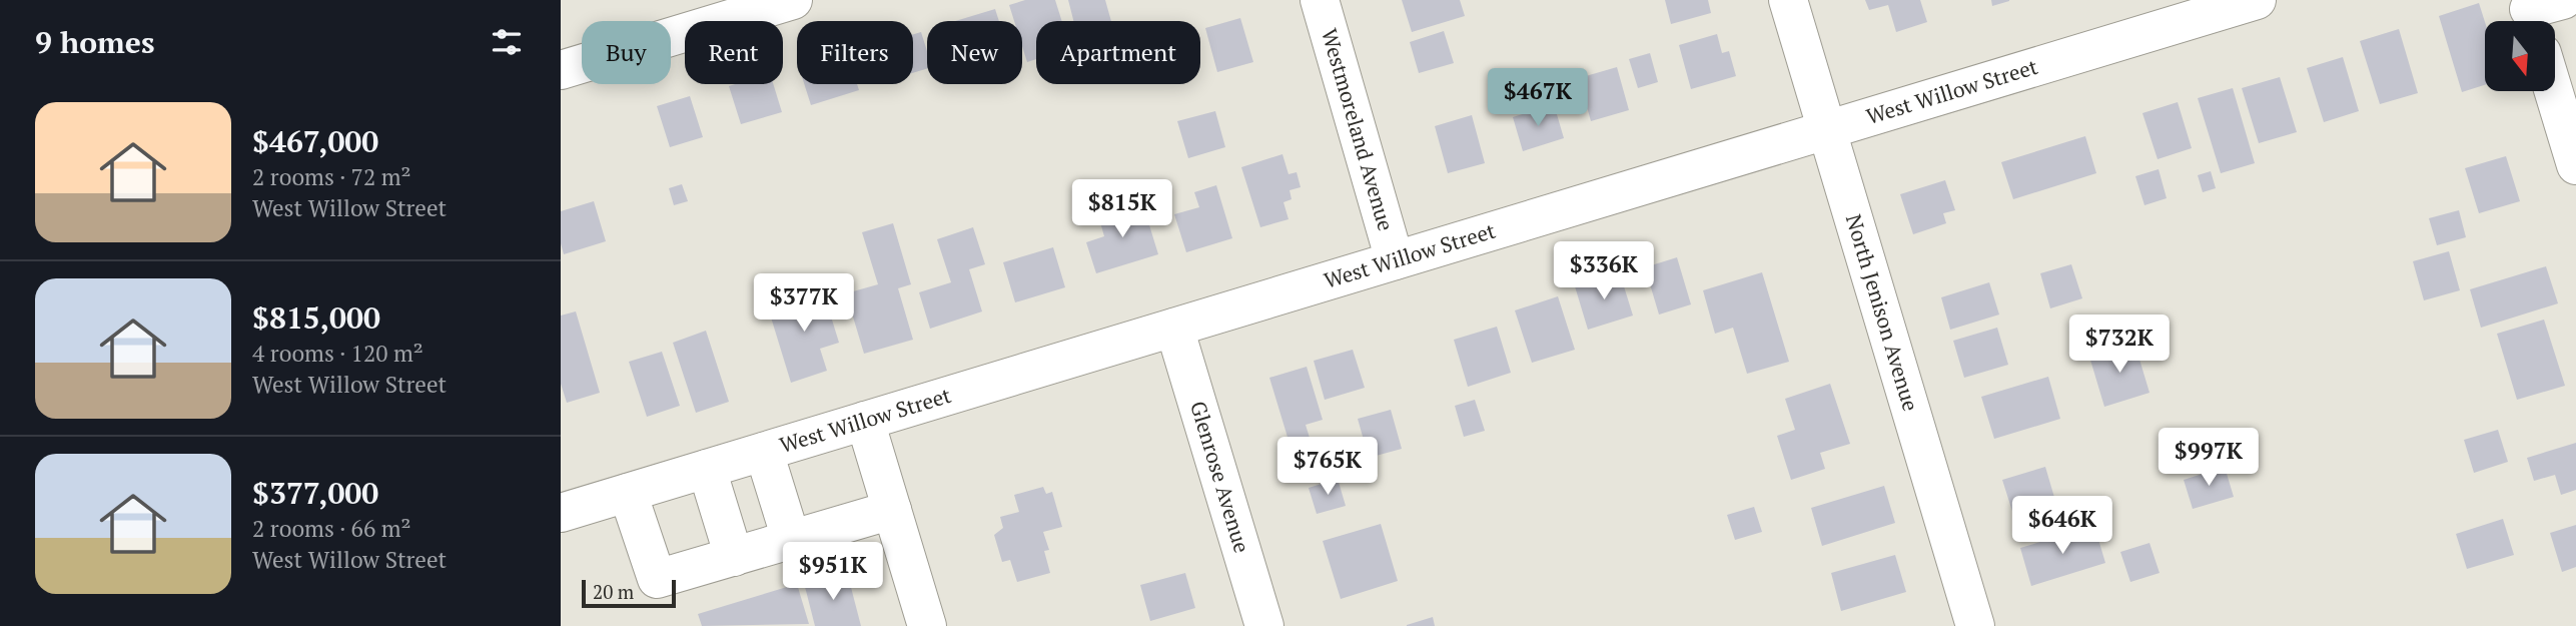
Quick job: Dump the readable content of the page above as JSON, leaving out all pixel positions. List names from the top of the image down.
{
  "streets": {
    "street": [
      "West Willow Street",
      "Westmoreland Avenue",
      "North Jenison Avenue",
      "Glenrose Avenue"
    ]
  },
  "crossings": [
    ["West Willow Street", "Westmoreland Avenue"],
    ["West Willow Street", "North Jenison Avenue"],
    ["West Willow Street", "Glenrose Avenue"]
  ],
  "scale_bar": "20 m",
  "north": "bottom",
  "page": {
    "heading": "9 homes",
    "chip": [
      "Buy",
      "Rent",
      "Filters",
      "New",
      "Apartment"
    ],
    "price": [
      "$467K",
      "$815K",
      "$336K",
      "$377K",
      "$732K",
      "$997K",
      "$765K",
      "$646K",
      "$951K"
    ],
    "list": [
      {
        "name": "$467,000",
        "note": "2 rooms · 72 m² · West Willow Street"
      },
      {
        "name": "$815,000",
        "note": "4 rooms · 120 m² · West Willow Street"
      },
      {
        "name": "$377,000",
        "note": "2 rooms · 66 m² · West Willow Street"
      }
    ],
    "scale": "20 m"
  }
}
